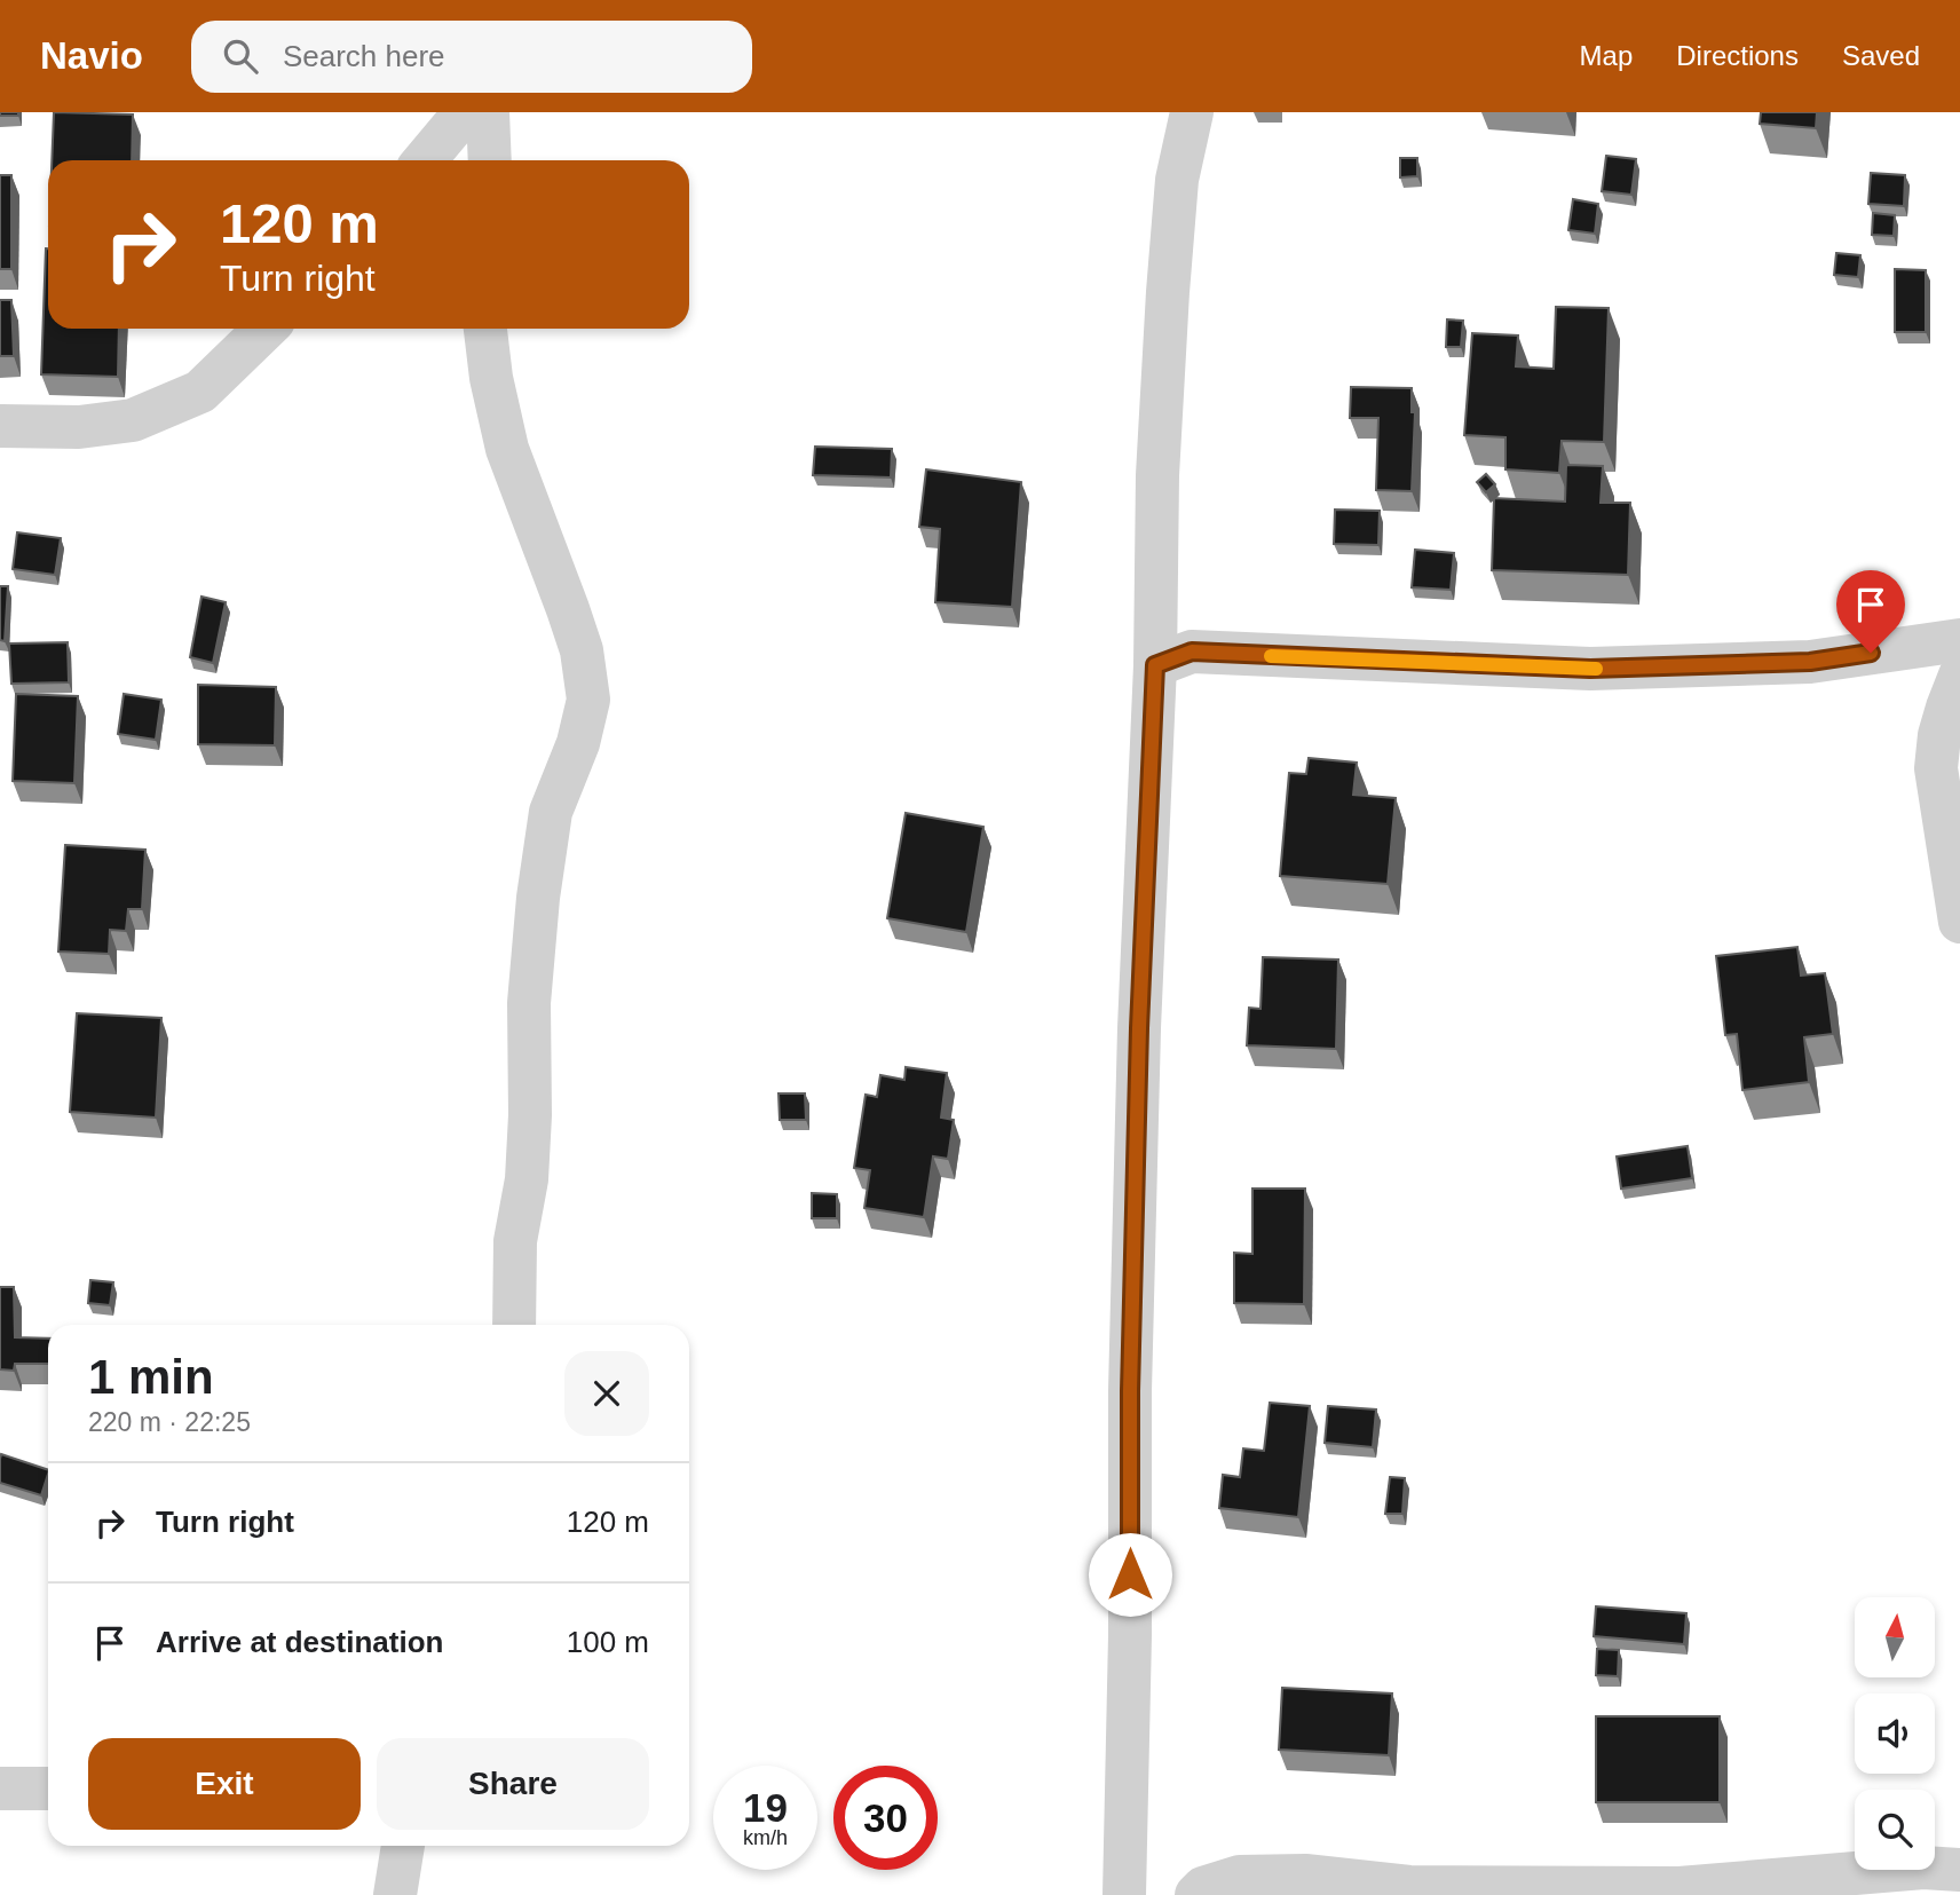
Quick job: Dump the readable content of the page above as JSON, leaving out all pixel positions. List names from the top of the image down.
{
  "north": "top",
  "page": {
    "header": "Navio",
    "search": "Search here",
    "nav": ["Map", "Directions", "Saved"],
    "turn": ["120 m", "Turn right"],
    "heading": ["1 min", "220 m · 22:25"],
    "list": [
      {
        "name": "Turn right",
        "value": "120 m"
      },
      {
        "name": "Arrive at destination",
        "value": "100 m"
      }
    ],
    "buttons": ["Exit", "Share"],
    "speed": "19 km/h",
    "limit": "30"
  }
}
